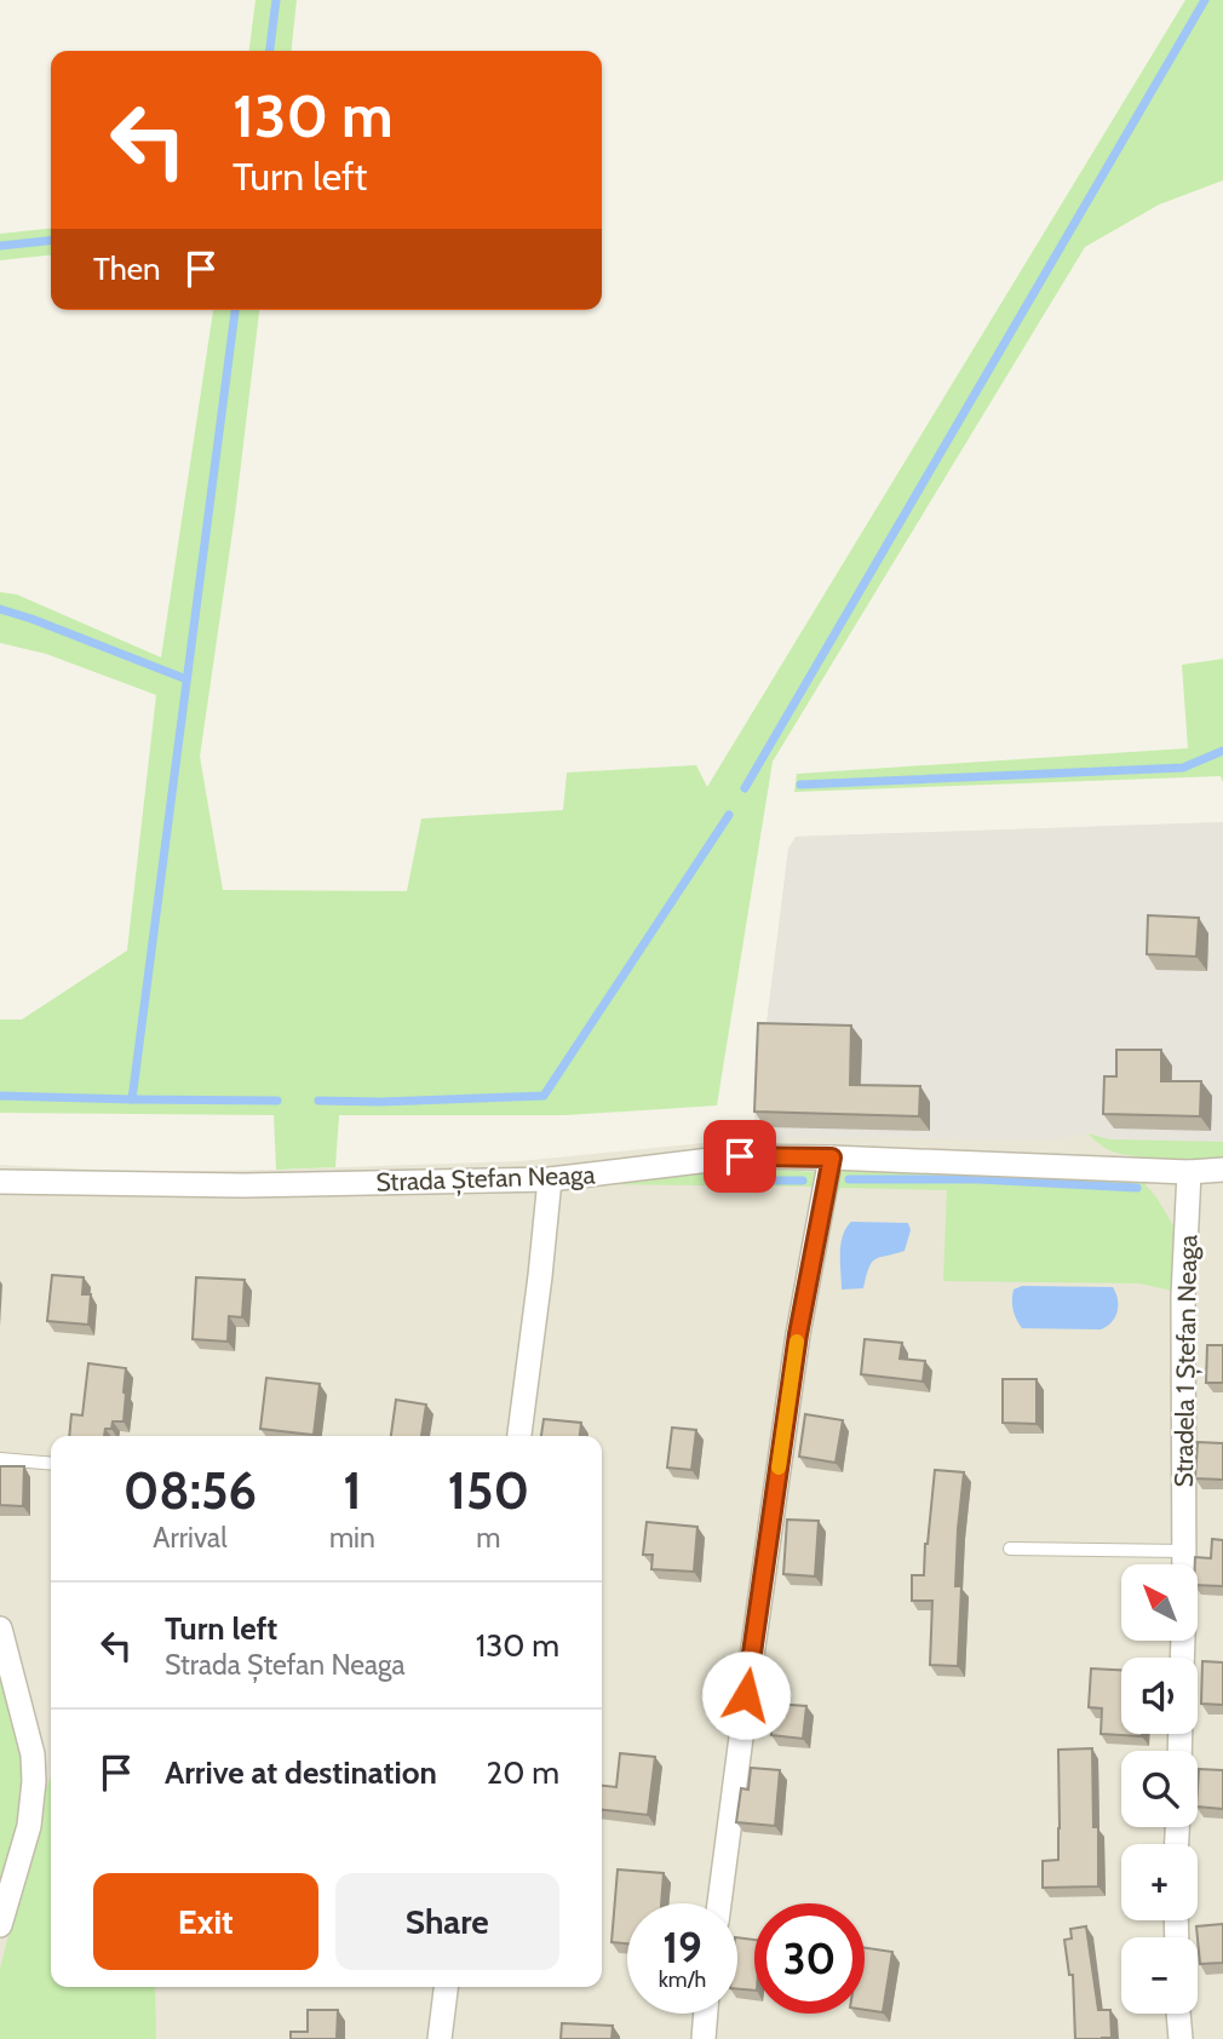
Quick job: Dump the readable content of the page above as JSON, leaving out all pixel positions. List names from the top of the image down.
{
  "streets": {
    "street": ["Strada Ștefan Neaga", "Stradela 1 Ștefan Neaga"]
  },
  "crossings": [
    ["Strada Ștefan Neaga", "Stradela 1 Ștefan Neaga"]
  ],
  "north": "top left",
  "page": {
    "turn": ["130 m", "Turn left"],
    "then": "Then",
    "eta": [
      "08:56",
      "Arrival",
      "1",
      "min",
      "150",
      "m"
    ],
    "map_buttons": ["+", "−"],
    "list": [
      {
        "name": "Turn left",
        "note": "Strada Ștefan Neaga",
        "value": "130 m"
      },
      {
        "name": "Arrive at destination",
        "value": "20 m"
      }
    ],
    "buttons": ["Exit", "Share"],
    "speed": "19 km/h",
    "limit": "30"
  }
}
